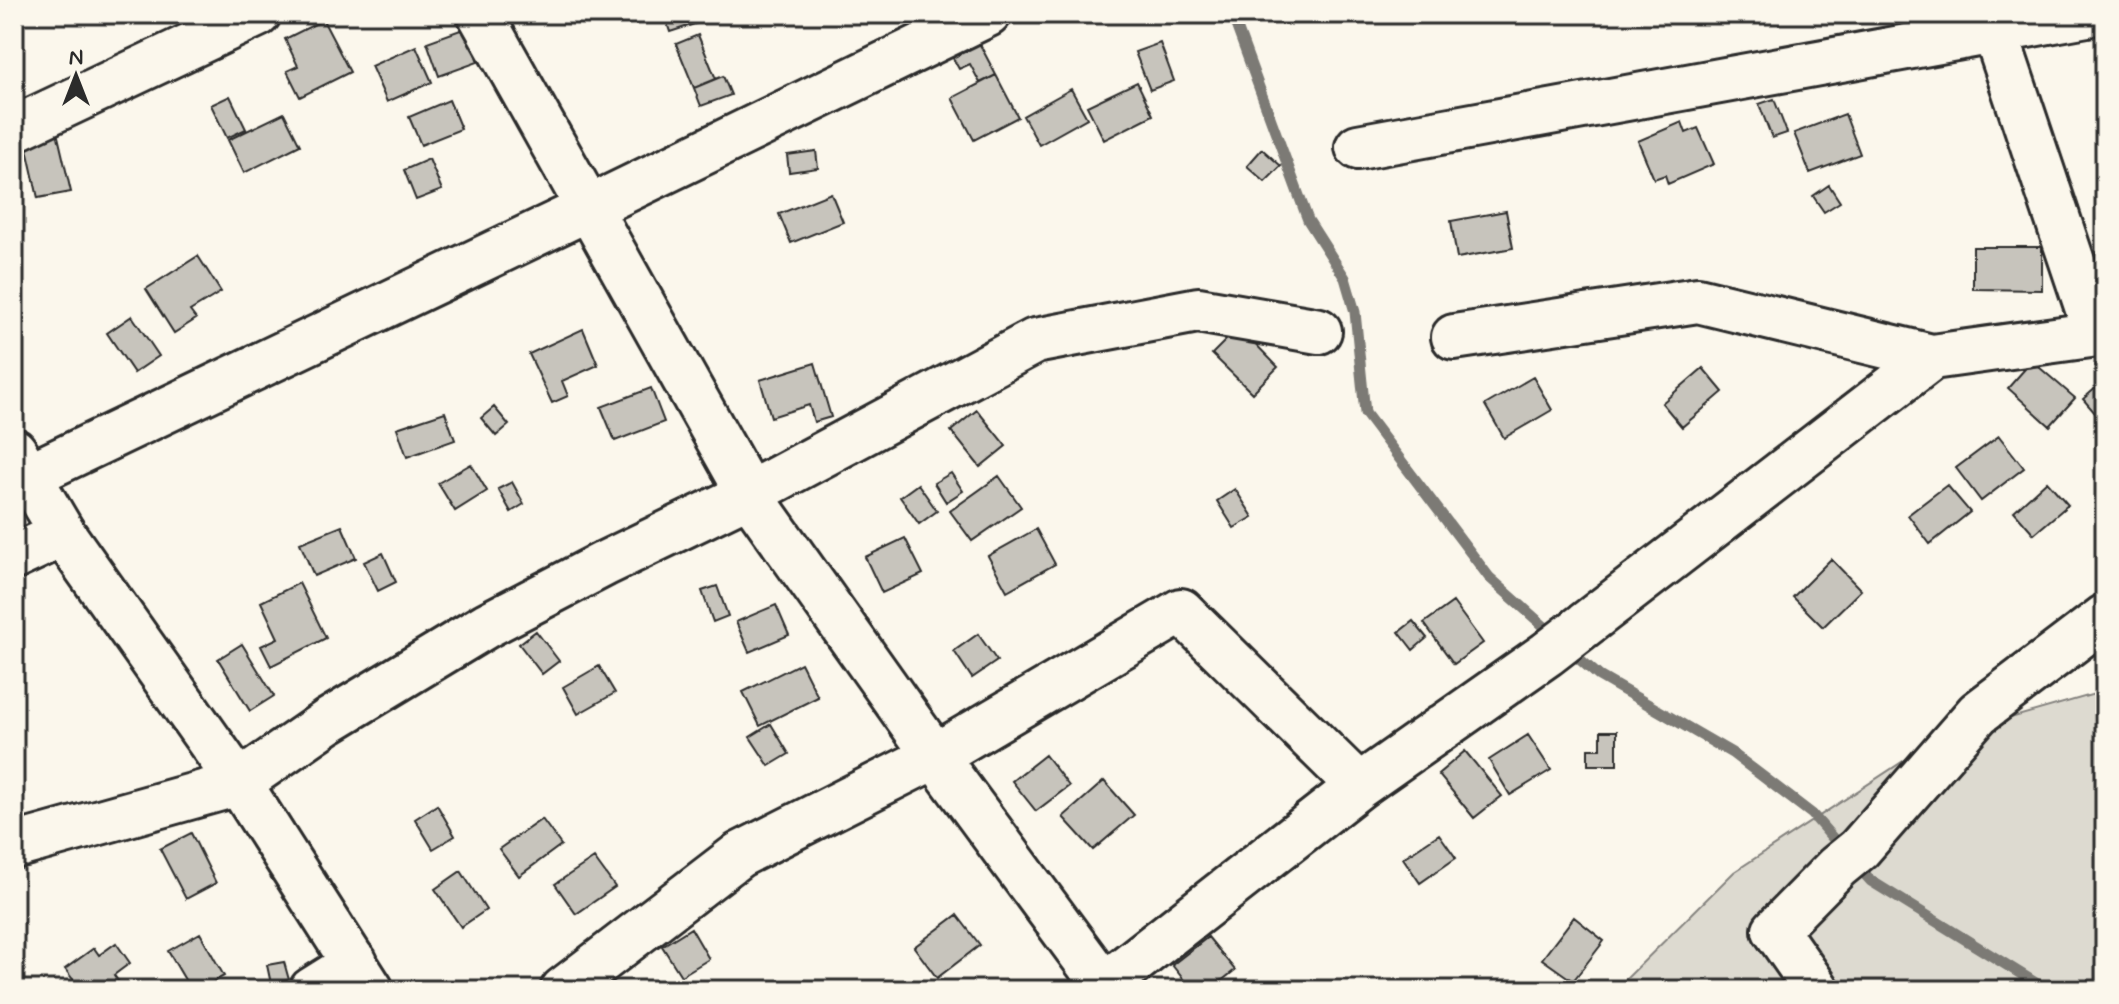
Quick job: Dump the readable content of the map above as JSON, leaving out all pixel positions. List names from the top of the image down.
{
  "north": "top"
}
